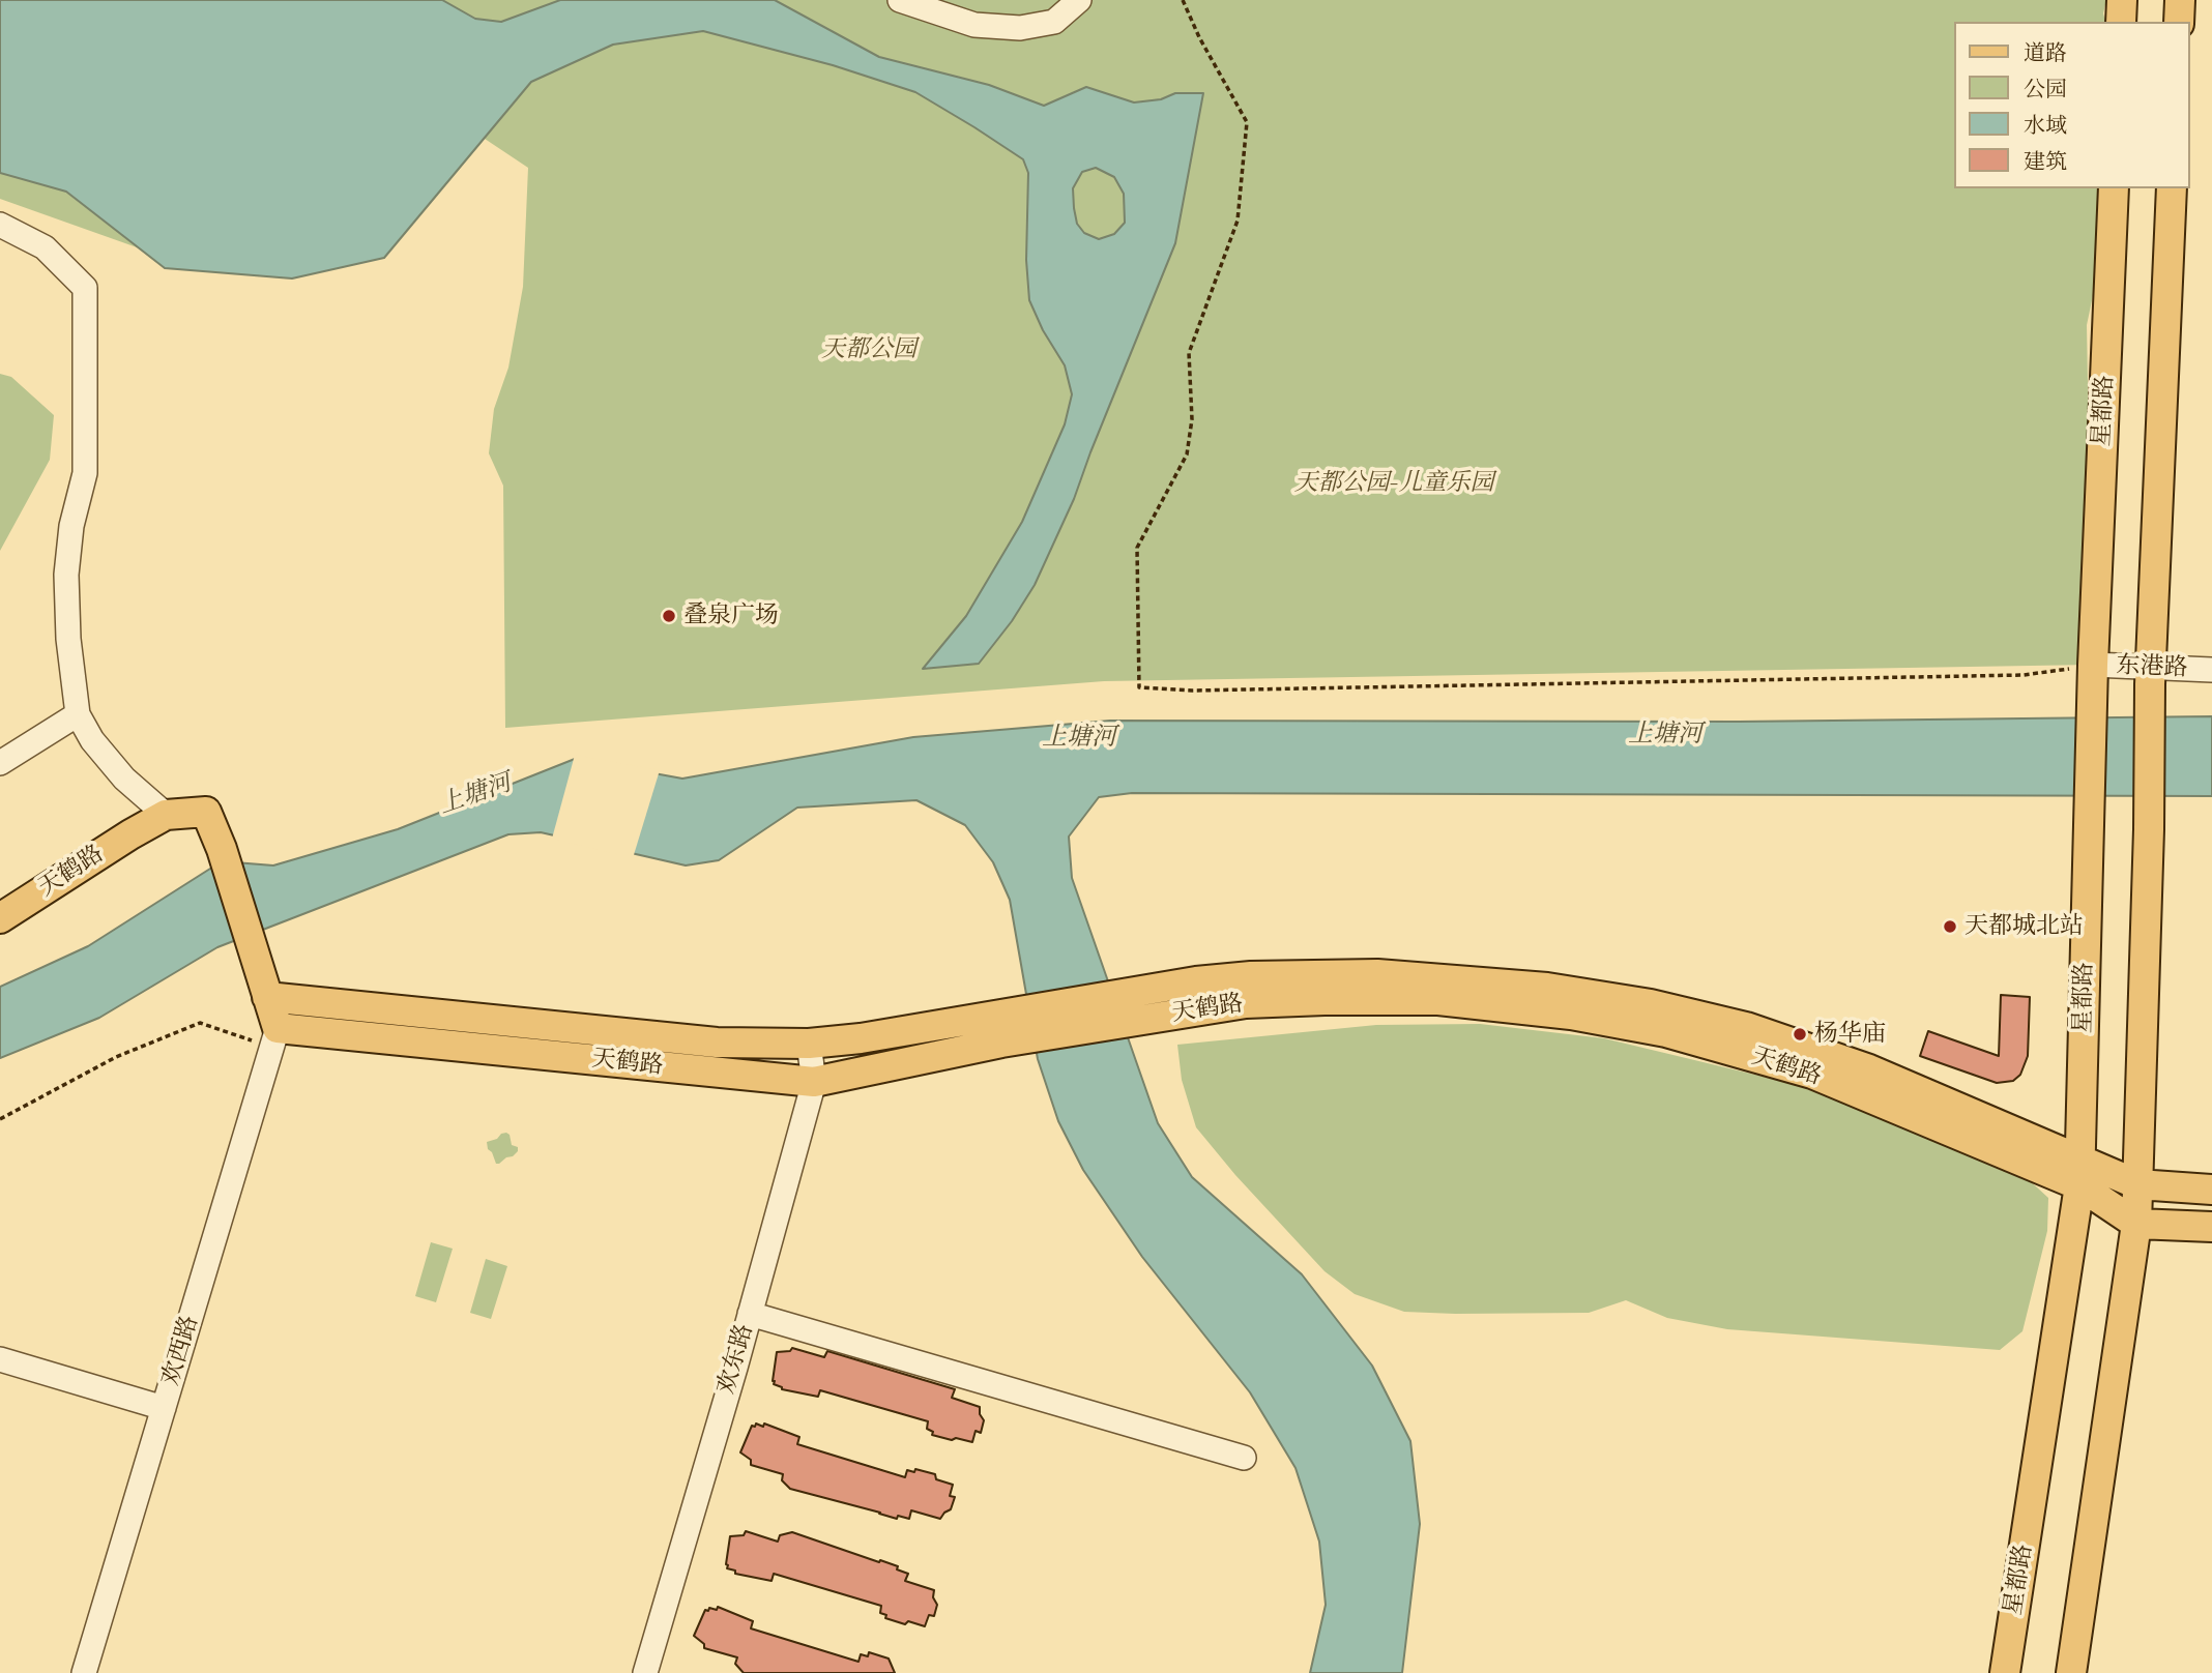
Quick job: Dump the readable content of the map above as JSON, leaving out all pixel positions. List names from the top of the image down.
{
  "streets": {
    "main road": ["星都路", "天鹤路"],
    "street": ["东港路", "欢西路", "欢东路"]
  },
  "crossings": [
    ["星都路", "东港路"],
    ["星都路", "天鹤路"],
    ["天鹤路", "欢西路"],
    ["天鹤路", "欢东路"]
  ],
  "water": ["上塘河"],
  "parks": ["天都公园", "天都公园-儿童乐园"],
  "places": ["叠泉广场", "天都城北站", "杨华庙"],
  "legend": [
    "道路",
    "公园",
    "水域",
    "建筑"
  ]
}
